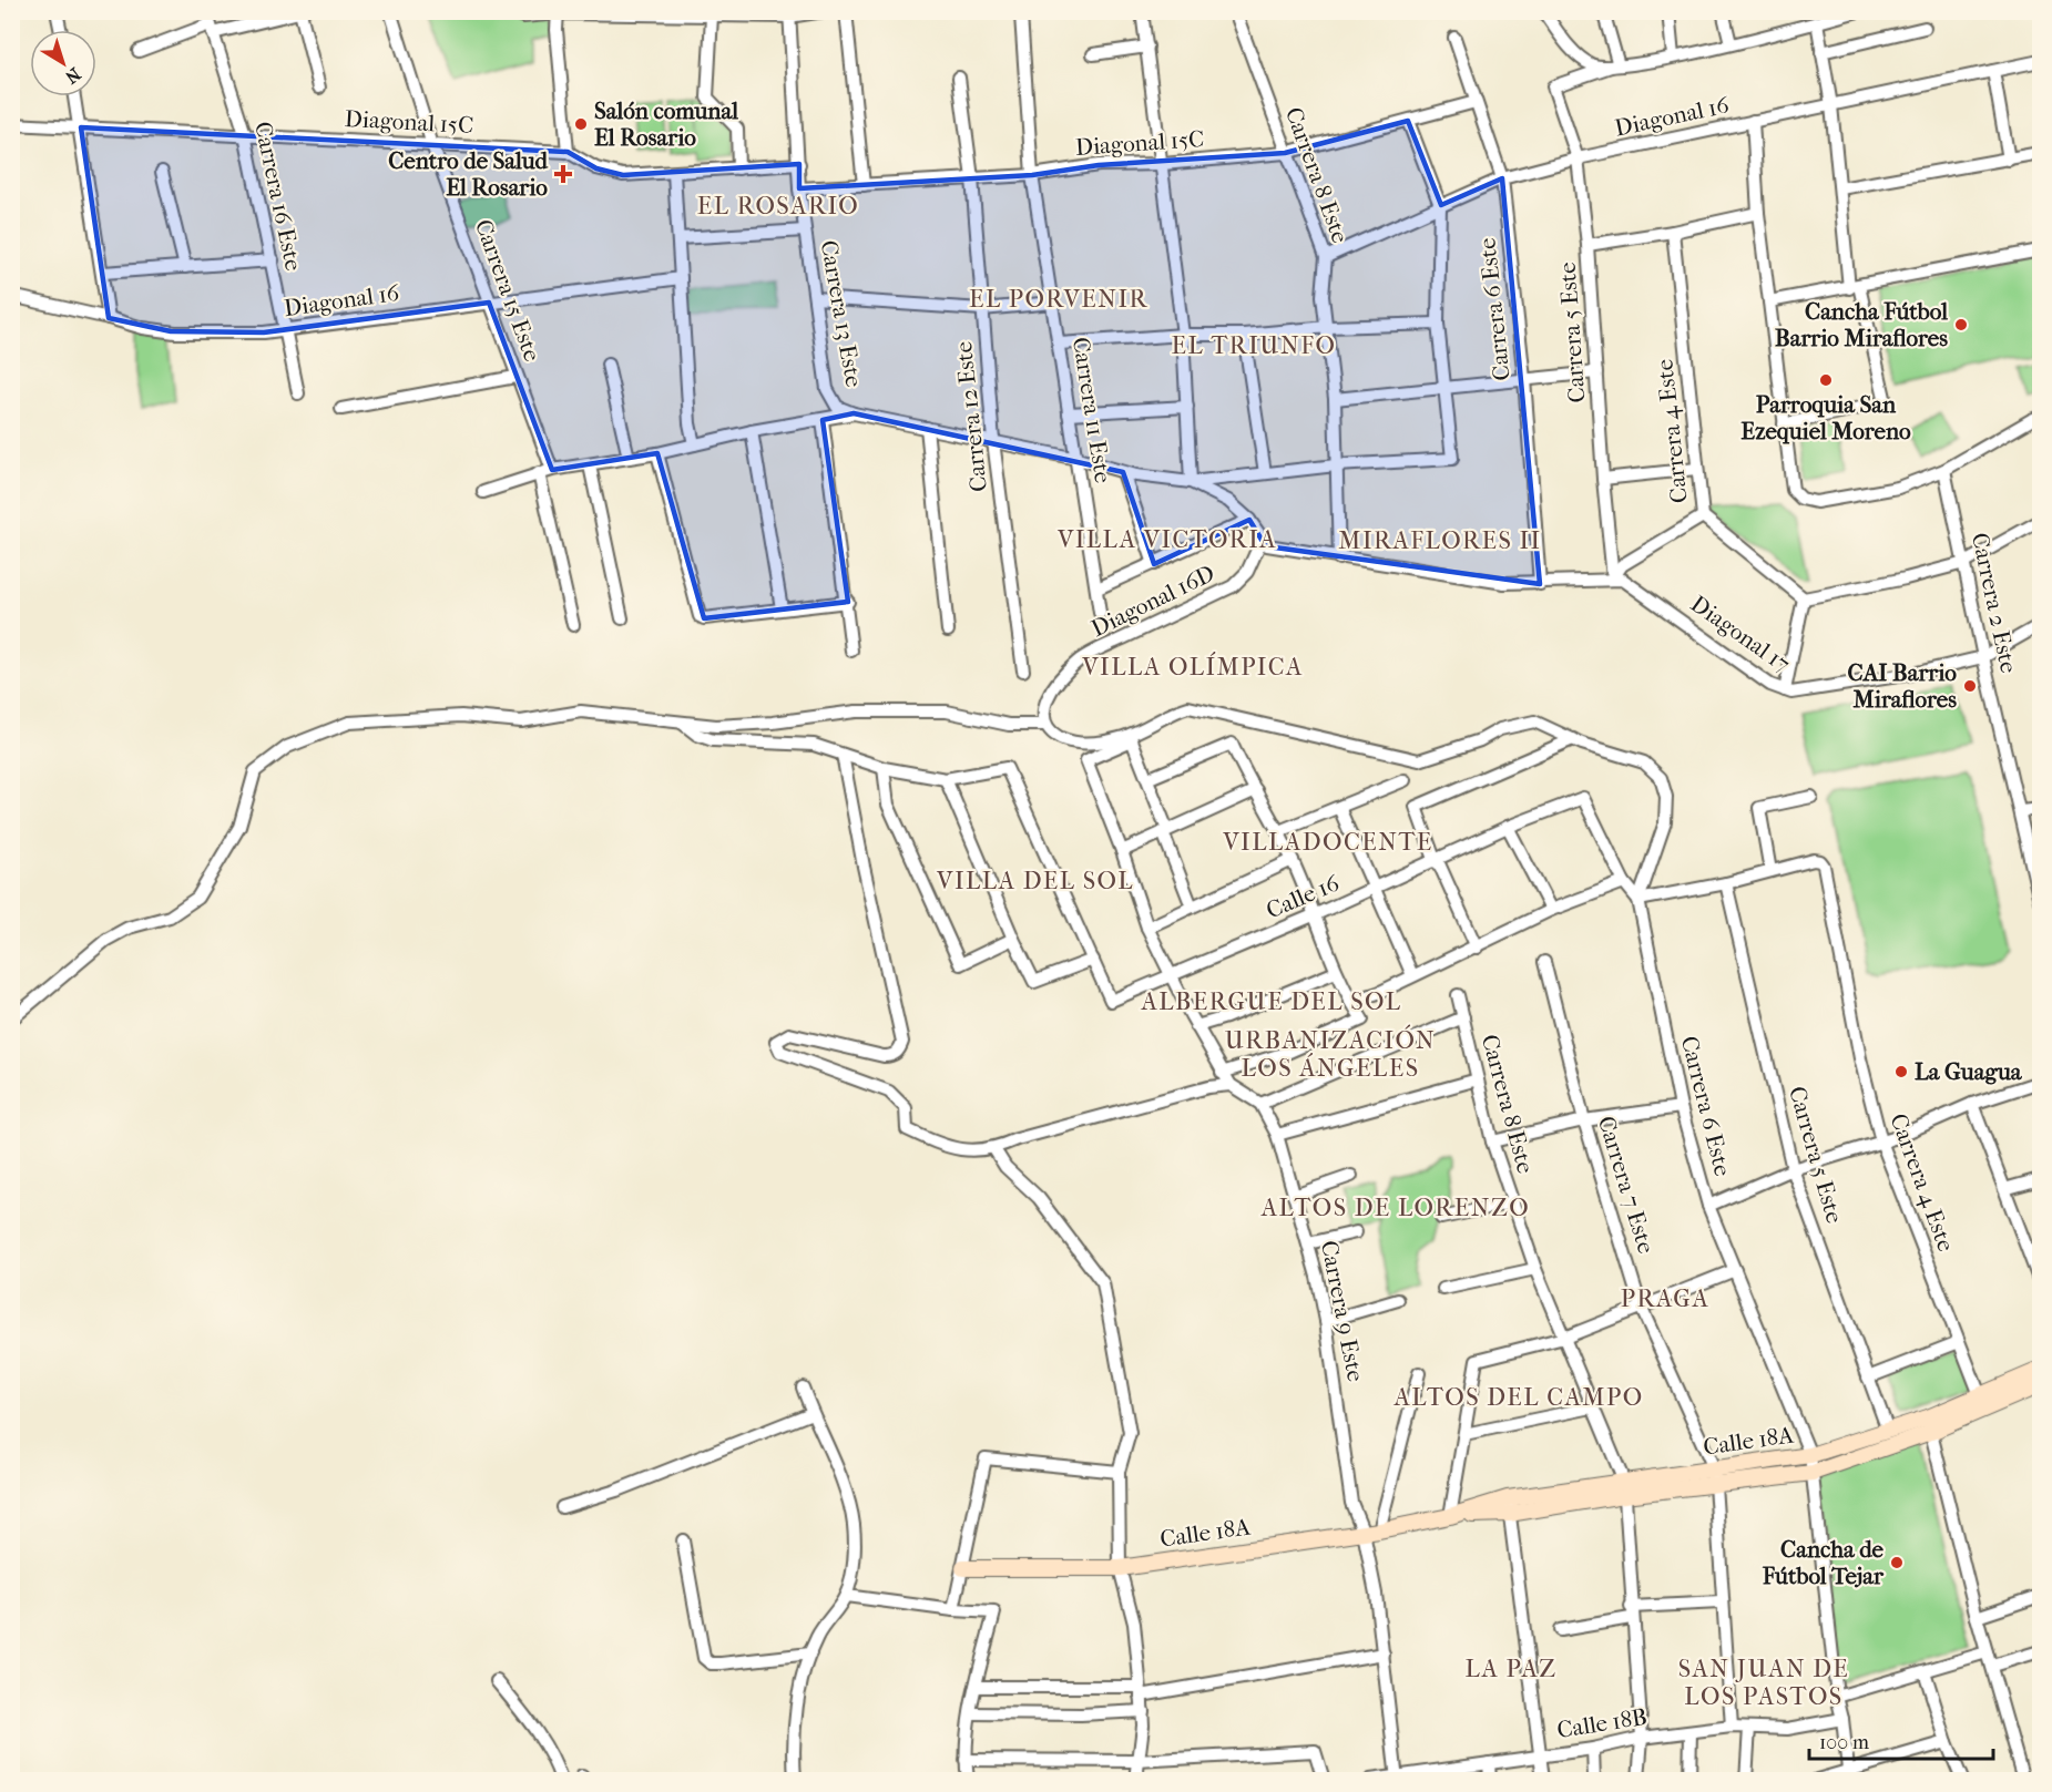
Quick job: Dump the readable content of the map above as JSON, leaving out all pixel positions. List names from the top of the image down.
{
  "streets": {
    "main road": ["Calle 18A"],
    "street": [
      "Diagonal 16",
      "Diagonal 15C",
      "Carrera 8 Este",
      "Carrera 16 Este",
      "Carrera 15 Este",
      "Carrera 6 Este",
      "Carrera 13 Este",
      "Carrera 5 Este",
      "Carrera 11 Este",
      "Carrera 12 Este",
      "Carrera 4 Este",
      "Diagonal 16D",
      "Carrera 2 Este",
      "Diagonal 17",
      "Calle 16",
      "Carrera 7 Este",
      "Carrera 9 Este",
      "Calle 18B"
    ]
  },
  "crossings": [
    ["Diagonal 16", "Carrera 8 Este"],
    ["Diagonal 16", "Carrera 16 Este"],
    ["Diagonal 16", "Carrera 15 Este"],
    ["Diagonal 16", "Carrera 6 Este"],
    ["Diagonal 16", "Carrera 5 Este"],
    ["Diagonal 15C", "Carrera 8 Este"],
    ["Diagonal 15C", "Carrera 16 Este"],
    ["Diagonal 15C", "Carrera 15 Este"],
    ["Diagonal 15C", "Carrera 6 Este"],
    ["Diagonal 15C", "Carrera 13 Este"],
    ["Diagonal 15C", "Carrera 11 Este"],
    ["Diagonal 15C", "Carrera 12 Este"],
    ["Carrera 8 Este", "Calle 18A"],
    ["Carrera 6 Este", "Calle 18A"],
    ["Carrera 5 Este", "Carrera 4 Este"],
    ["Carrera 5 Este", "Diagonal 17"],
    ["Carrera 5 Este", "Calle 18A"],
    ["Carrera 4 Este", "Diagonal 17"],
    ["Carrera 4 Este", "Calle 18A"],
    ["Carrera 2 Este", "Diagonal 17"],
    ["Carrera 7 Este", "Calle 18A"],
    ["Carrera 7 Este", "Calle 18B"],
    ["Carrera 9 Este", "Calle 18A"]
  ],
  "districts": [
    "EL ROSARIO",
    "EL PORVENIR",
    "EL TRIUNFO",
    "VILLA VICTORIA",
    "MIRAFLORES II",
    "VILLA OLÍMPICA",
    "VILLADOCENTE",
    "VILLA DEL SOL",
    "ALBERGUE DEL SOL",
    "URBANIZACIÓN LOS ÁNGELES",
    "ALTOS DE LORENZO",
    "PRAGA",
    "ALTOS DEL CAMPO",
    "LA PAZ",
    "SAN JUAN DE LOS PASTOS"
  ],
  "places": {
    "other": [
      "Salón comunal El Rosario",
      "Cancha Fútbol Barrio Miraflores",
      "Parroquia San Ezequiel Moreno",
      "CAI Barrio Miraflores",
      "La Guagua",
      "Cancha de Fútbol Tejar"
    ],
    "health": ["Centro de Salud El Rosario"]
  },
  "scale_bar": "100 m",
  "north": "bottom right"
}
